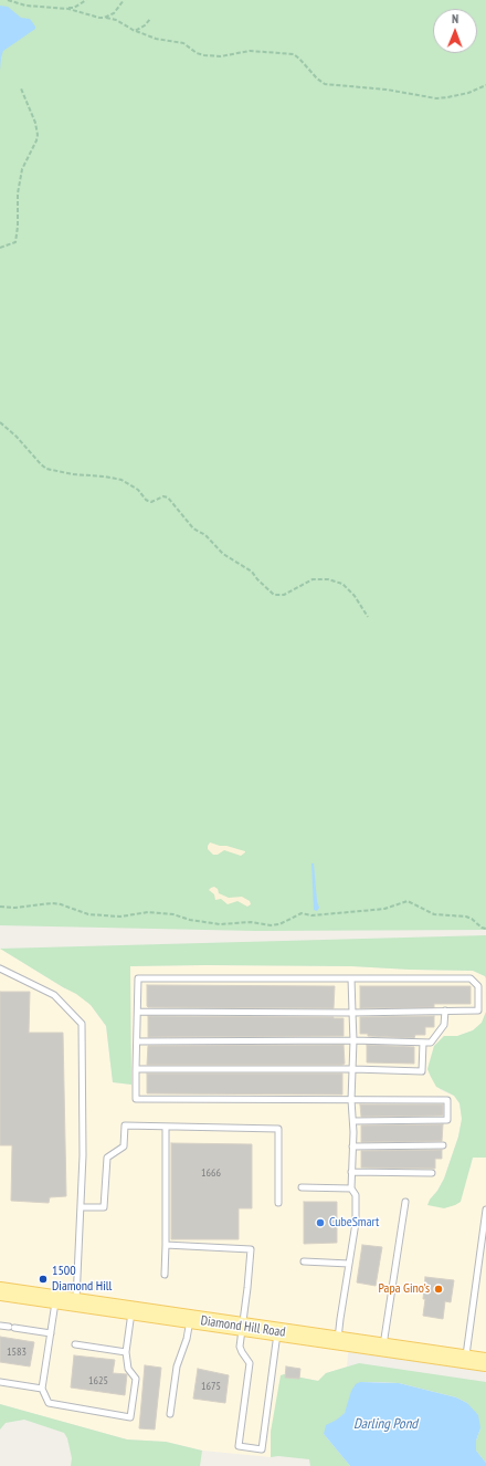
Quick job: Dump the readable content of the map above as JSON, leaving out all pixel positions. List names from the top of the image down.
{
  "streets": {
    "main road": ["Diamond Hill Road"]
  },
  "water": ["Darling Pond"],
  "places": ["CubeSmart", "1500 Diamond Hill", "Papa Gino's"],
  "house_numbers": [
    "1666",
    "1583",
    "1625",
    "1675"
  ],
  "north": "top"
}
